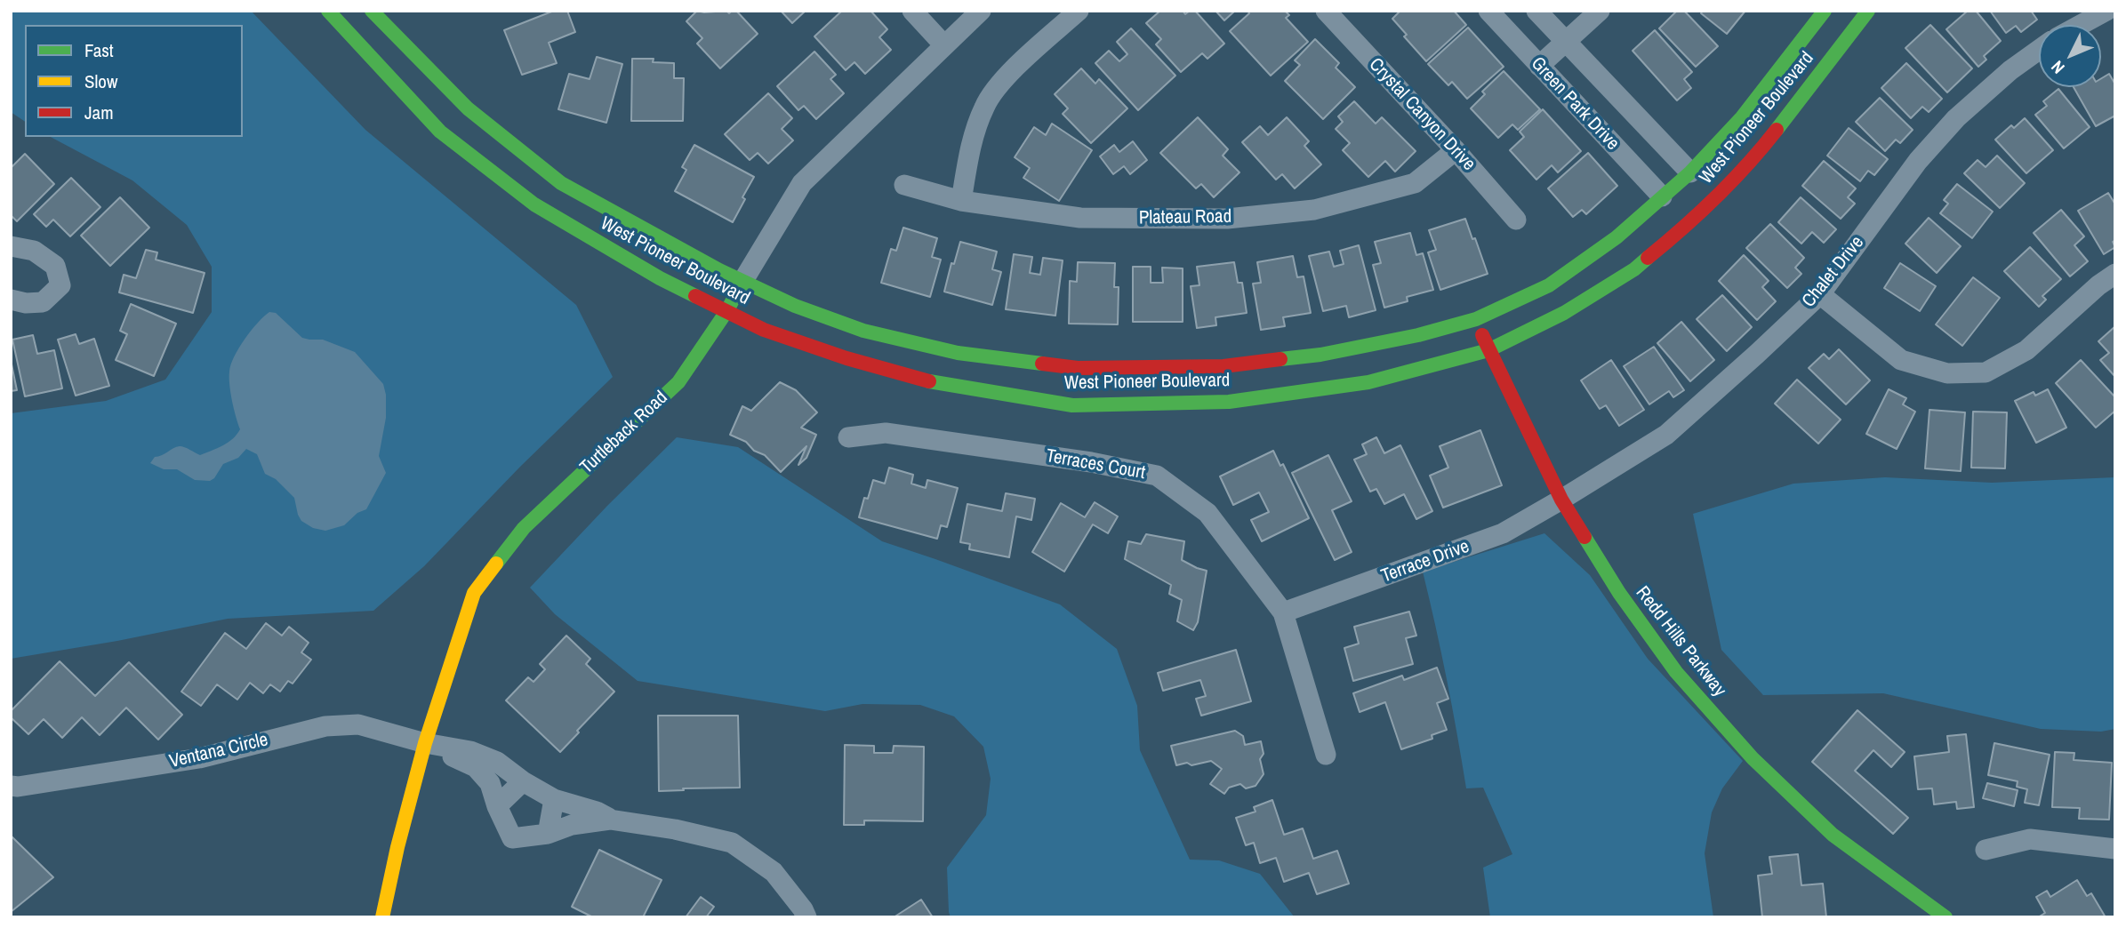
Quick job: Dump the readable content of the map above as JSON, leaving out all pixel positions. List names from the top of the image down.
{
  "streets": {
    "main road": ["West Pioneer Boulevard", "Turtleback Road", "Redd Hills Parkway"],
    "street": [
      "Green Park Drive",
      "Crystal Canyon Drive",
      "Plateau Road",
      "Chalet Drive",
      "Terraces Court",
      "Terrace Drive",
      "Ventana Circle"
    ]
  },
  "crossings": [
    ["Green Park Drive", "West Pioneer Boulevard"],
    ["Crystal Canyon Drive", "Plateau Road"],
    ["West Pioneer Boulevard", "Turtleback Road"],
    ["West Pioneer Boulevard", "Redd Hills Parkway"],
    ["Chalet Drive", "Terrace Drive"],
    ["Chalet Drive", "Redd Hills Parkway"],
    ["Turtleback Road", "Ventana Circle"],
    ["Terraces Court", "Terrace Drive"],
    ["Terrace Drive", "Redd Hills Parkway"]
  ],
  "legend": ["Fast", "Slow", "Jam"],
  "north": "bottom left"
}
